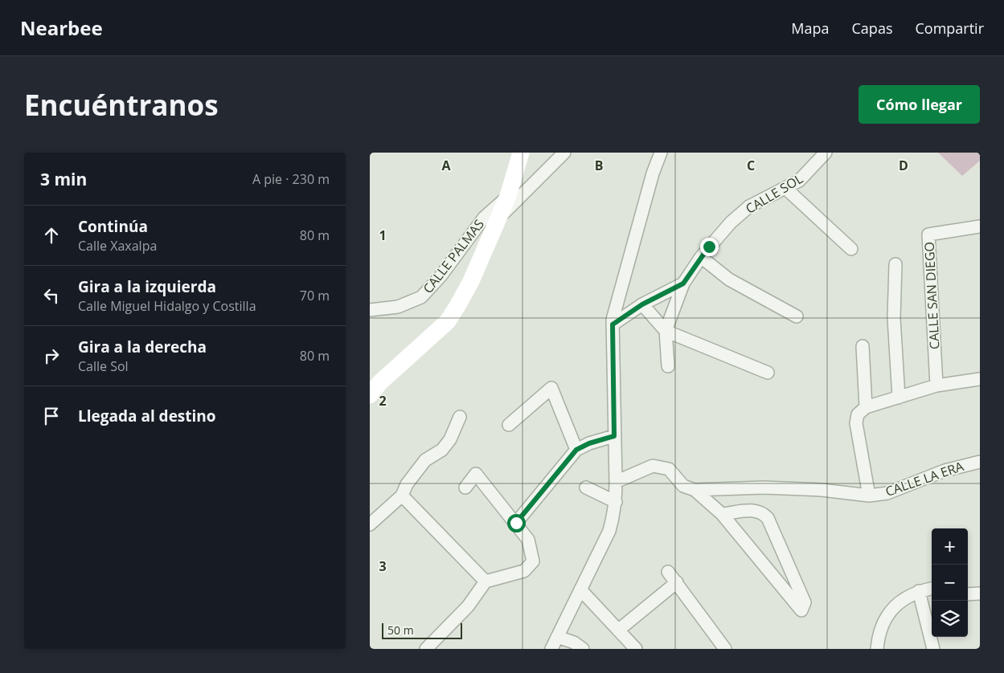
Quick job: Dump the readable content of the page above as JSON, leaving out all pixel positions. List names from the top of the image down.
{
  "streets": {
    "street": [
      "CALLE SOL",
      "CALLE PALMAS",
      "CALLE SAN DIEGO",
      "CALLE LA ERA"
    ]
  },
  "scale_bar": "50 m",
  "page": {
    "header": "Nearbee",
    "nav": ["Mapa", "Capas", "Compartir"],
    "buttons": "Cómo llegar",
    "title": "Encuéntranos",
    "heading": ["3 min", "A pie · 230 m"],
    "list": [
      ["Continúa", "Calle Xaxalpa", "80 m"],
      ["Gira a la izquierda", "Calle Miguel Hidalgo y Costilla", "70 m"],
      ["Gira a la derecha", "Calle Sol", "80 m"],
      "Llegada al destino"
    ],
    "map_buttons": ["+", "−"],
    "scale": "50 m"
  },
  "grid": {
    "columns": [
      "A",
      "B",
      "C",
      "D"
    ],
    "rows": ["1", "2", "3"]
  }
}
